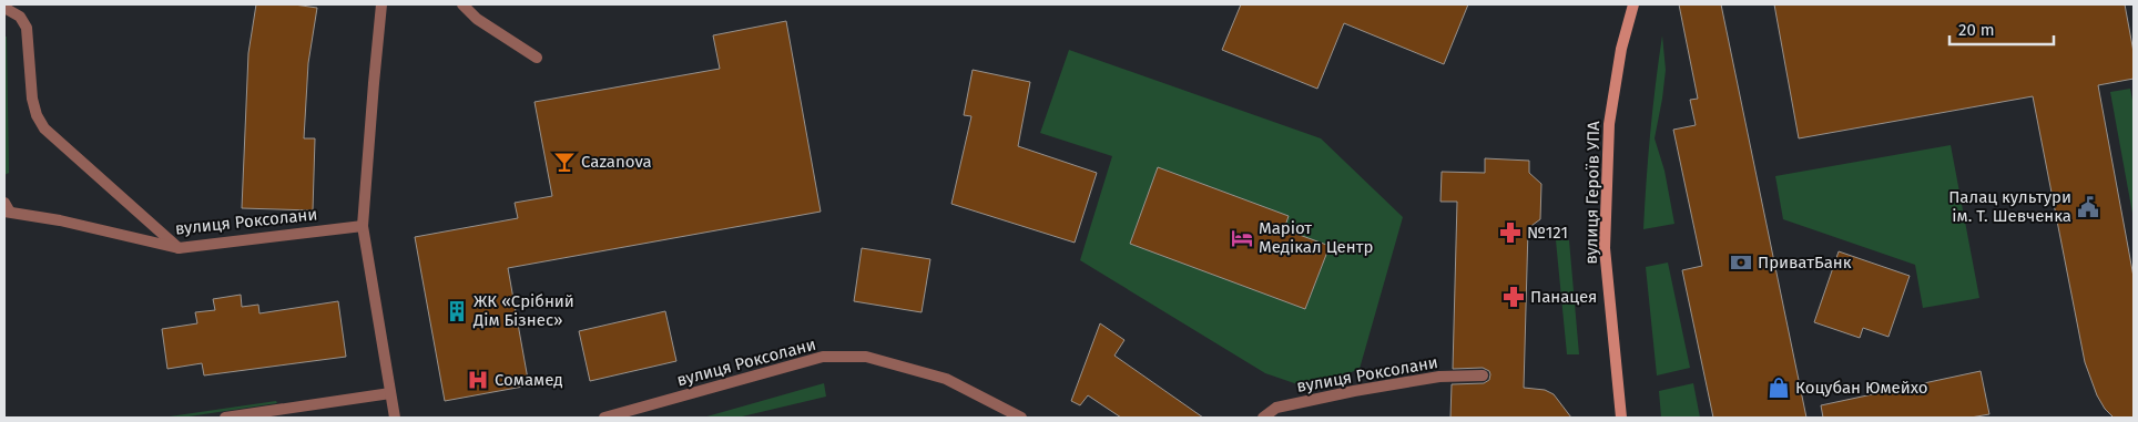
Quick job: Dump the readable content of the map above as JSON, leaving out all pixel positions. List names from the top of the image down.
{
  "streets": {
    "street": ["вулиця Героїв УПА", "вулиця Роксолани"]
  },
  "places": {
    "bar": ["Cazanova"],
    "public building": ["Палац культури ім. Т. Шевченка"],
    "pharmacy": ["№121", "Панацея"],
    "hotel": ["Маріот Медікал Центр"],
    "bank": ["ПриватБанк"],
    "building": ["ЖК «Срібний Дім Бізнес»"],
    "hospital": ["Сомамед"],
    "shop": ["Коцубан Юмейхо"]
  },
  "scale_bar": "20 m"
}
